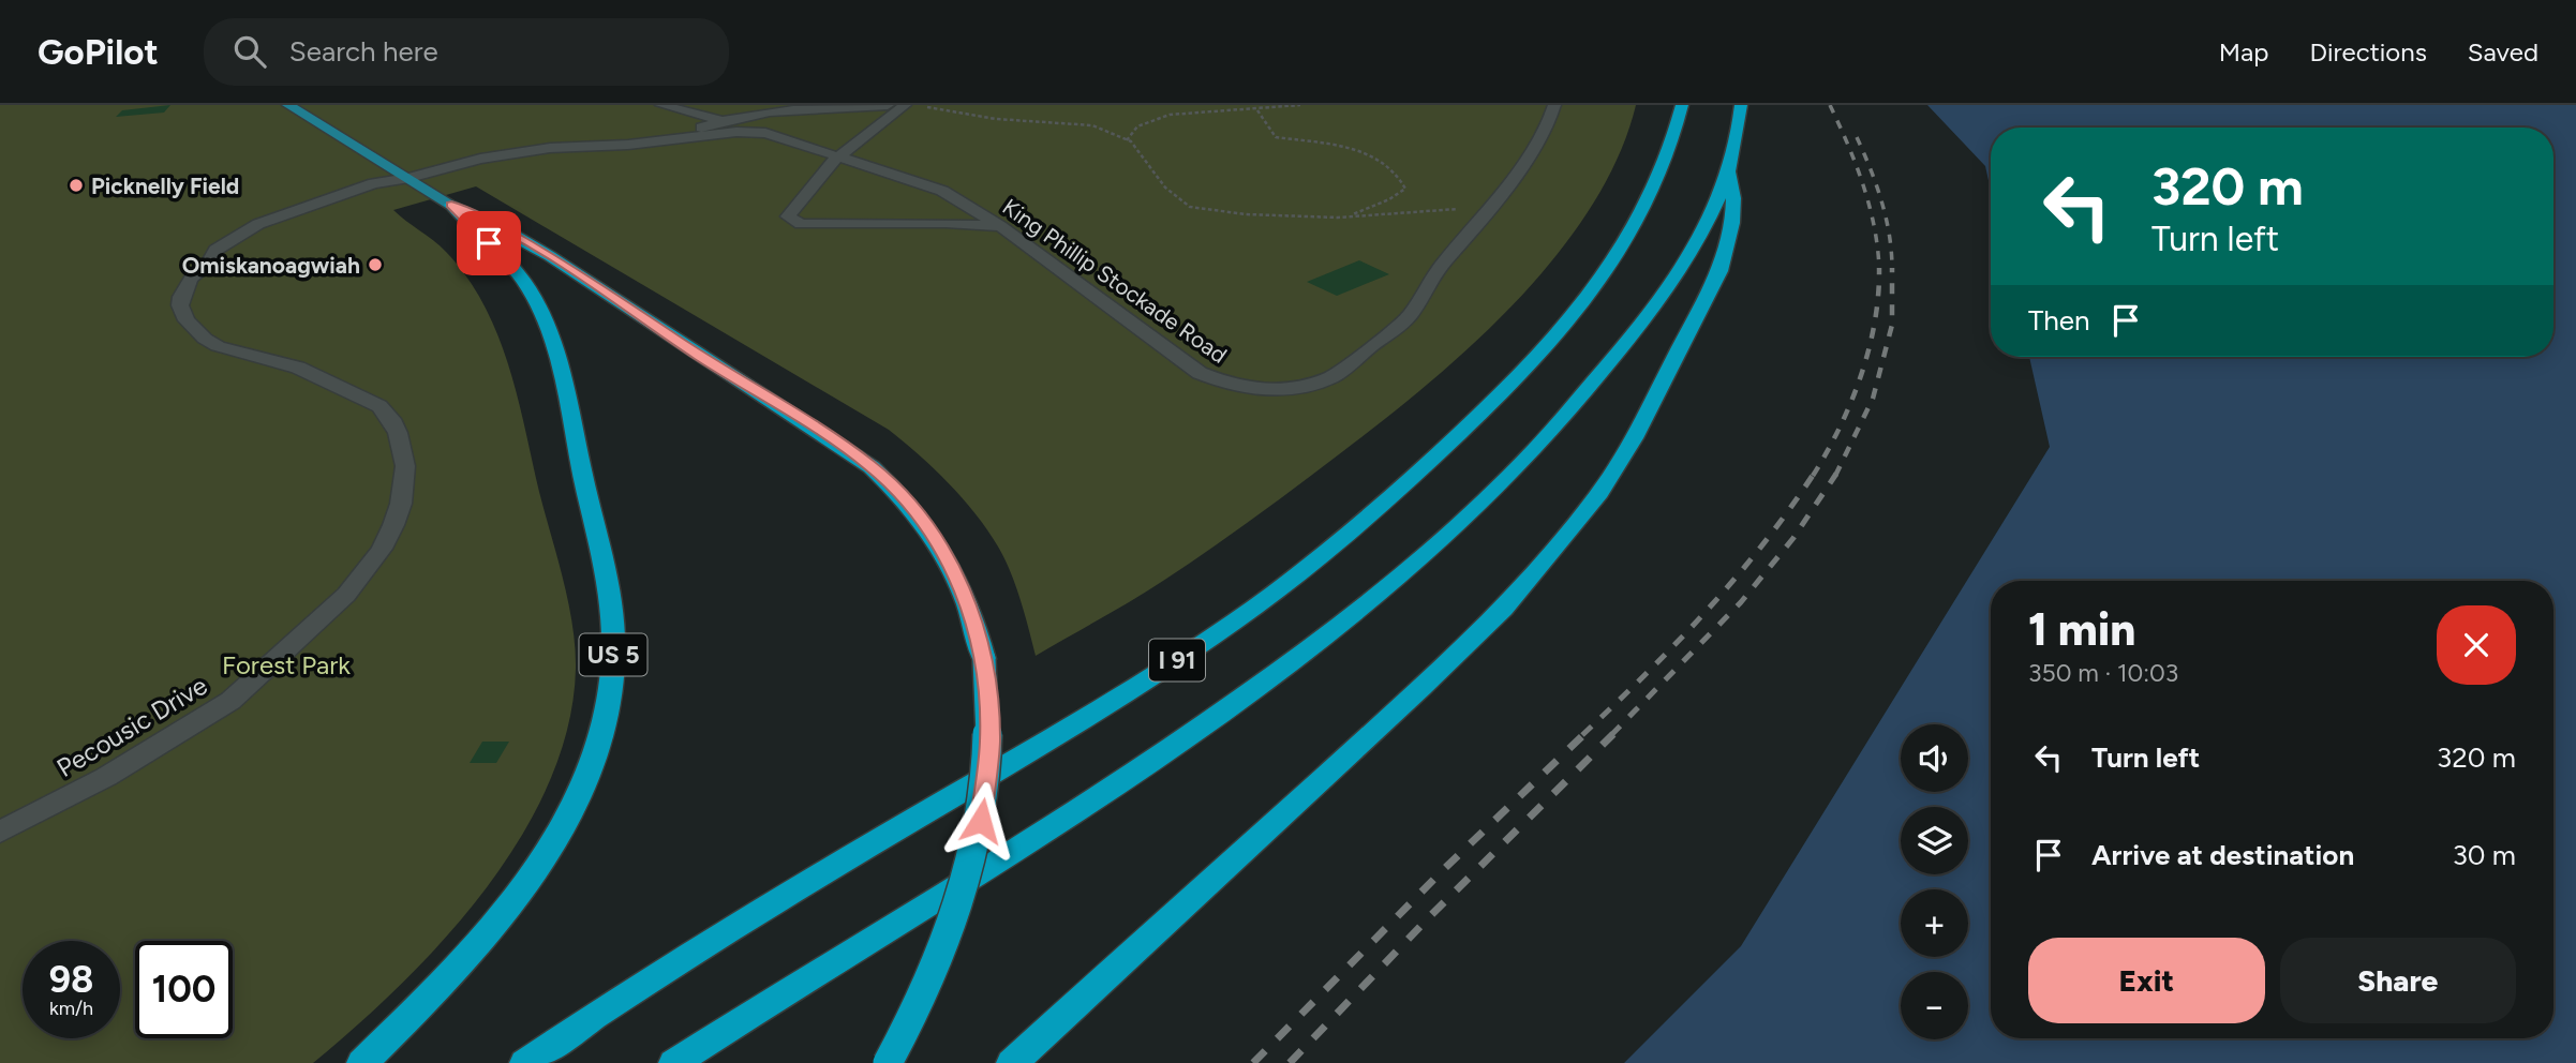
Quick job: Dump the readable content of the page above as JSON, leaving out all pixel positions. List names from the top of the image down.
{
  "streets": {
    "highway": ["US 5", "I 91"],
    "street": ["King Phillip Stockade Road", "Pecousic Drive"]
  },
  "crossings": [
    ["King Phillip Stockade Road", "US 5"],
    ["King Phillip Stockade Road", "Pecousic Drive"],
    ["US 5", "Pecousic Drive"]
  ],
  "parks": ["Forest Park"],
  "places": ["Picknelly Field", "Omiskanoagwiah"],
  "page": {
    "header": "GoPilot",
    "search": "Search here",
    "nav": ["Map", "Directions", "Saved"],
    "turn": ["320 m", "Turn left"],
    "then": "Then",
    "heading": ["1 min", "350 m · 10:03"],
    "list": [
      {
        "name": "Turn left",
        "value": "320 m"
      },
      {
        "name": "Arrive at destination",
        "value": "30 m"
      }
    ],
    "map_buttons": ["+", "−"],
    "buttons": ["Exit", "Share"],
    "speed": "98 km/h",
    "limit": "100"
  }
}
